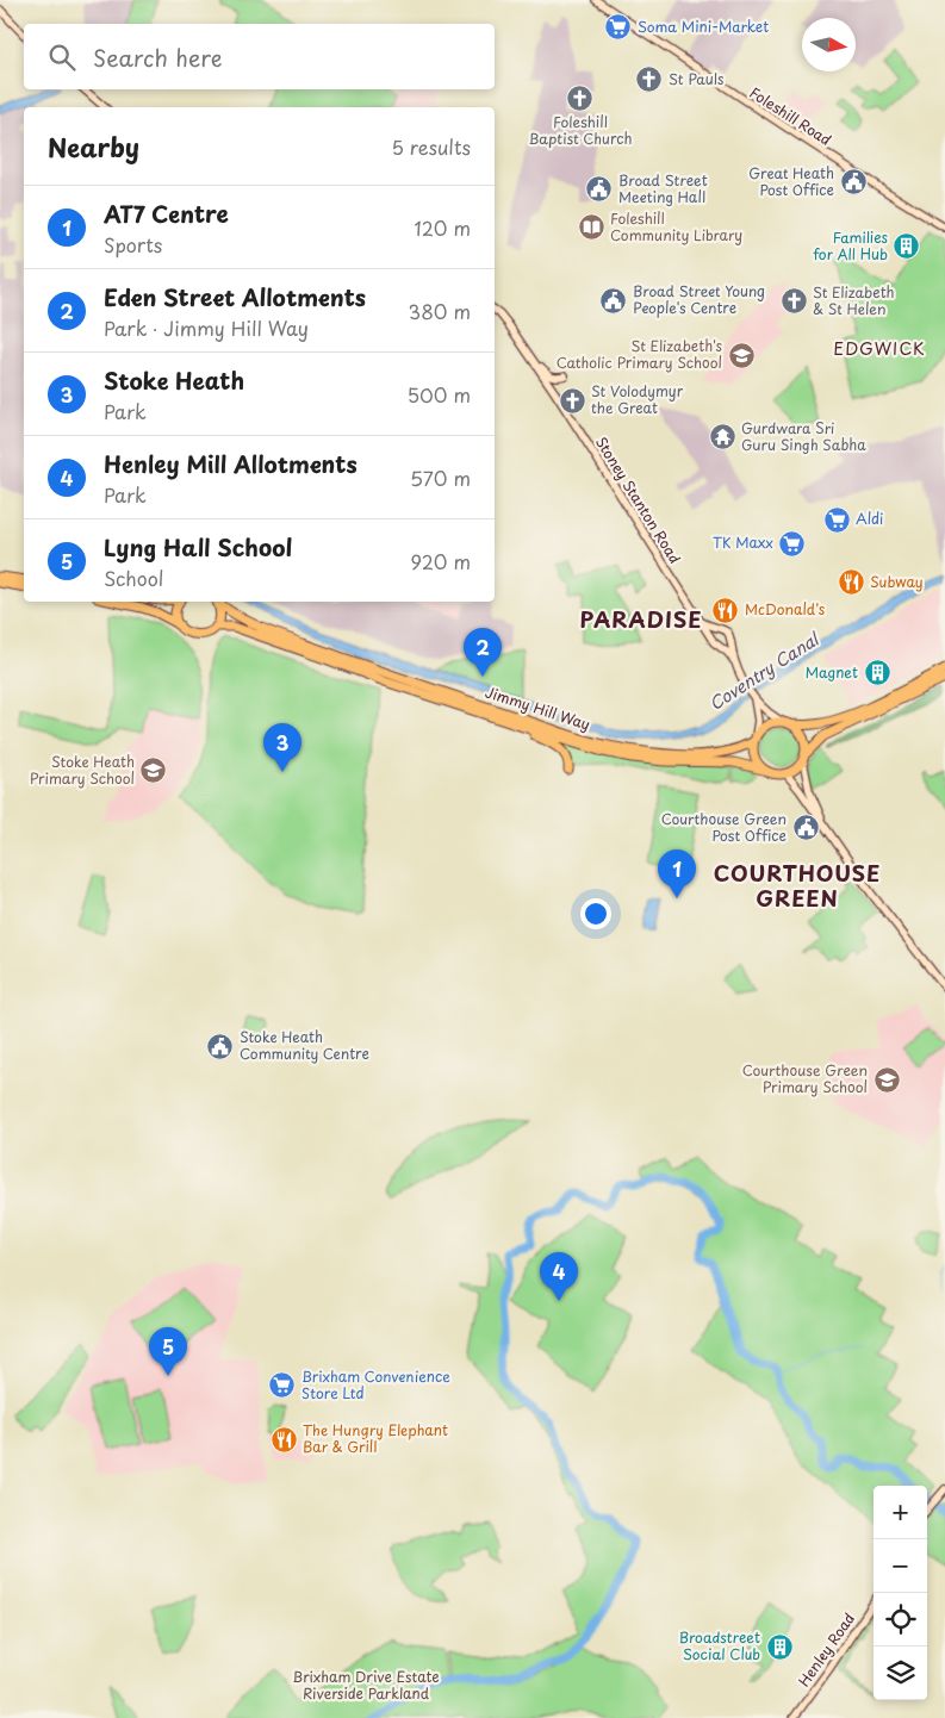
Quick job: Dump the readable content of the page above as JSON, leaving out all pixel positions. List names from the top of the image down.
{
  "streets": {
    "highway": ["Jimmy Hill Way"],
    "main road": ["Foleshill Road", "Stoney Stanton Road", "Henley Road"]
  },
  "districts": ["EDGWICK", "PARADISE", "COURTHOUSE GREEN"],
  "water": ["Coventry Canal"],
  "parks": ["Brixham Drive Estate Riverside Parkland"],
  "places": {
    "supermarket": [
      "Soma Mini-Market",
      "Aldi",
      "TK Maxx",
      "Brixham Convenience Store Ltd"
    ],
    "church": [
      "St Pauls",
      "Foleshill Baptist Church",
      "St Elizabeth & St Helen",
      "St Volodymyr the Great"
    ],
    "public building": [
      "Great Heath Post Office",
      "Broad Street Meeting Hall",
      "Broad Street Young People's Centre",
      "Courthouse Green Post Office",
      "Stoke Heath Community Centre"
    ],
    "library": ["Foleshill Community Library"],
    "building": ["Families for All Hub", "Magnet", "Broadstreet Social Club"],
    "school or university": ["St Elizabeth's Catholic Primary School", "Stoke Heath Primary School", "Courthouse Green Primary School"],
    "temple": ["Gurdwara Sri Guru Singh Sabha"],
    "restaurant": ["Subway", "McDonald's", "The Hungry Elephant Bar & Grill"]
  },
  "north": "right",
  "page": {
    "search": "Search here",
    "heading": ["Nearby", "5 results"],
    "list": [
      {
        "mark": "1",
        "name": "AT7 Centre",
        "note": "Sports",
        "value": "120 m"
      },
      {
        "mark": "2",
        "name": "Eden Street Allotments",
        "note": "Park · Jimmy Hill Way",
        "value": "380 m"
      },
      {
        "mark": "3",
        "name": "Stoke Heath",
        "note": "Park",
        "value": "500 m"
      },
      {
        "mark": "4",
        "name": "Henley Mill Allotments",
        "note": "Park",
        "value": "570 m"
      },
      {
        "mark": "5",
        "name": "Lyng Hall School",
        "note": "School",
        "value": "920 m"
      }
    ],
    "pins": [
      "2",
      "3",
      "1",
      "4",
      "5"
    ],
    "map_buttons": ["+", "−"]
  }
}
